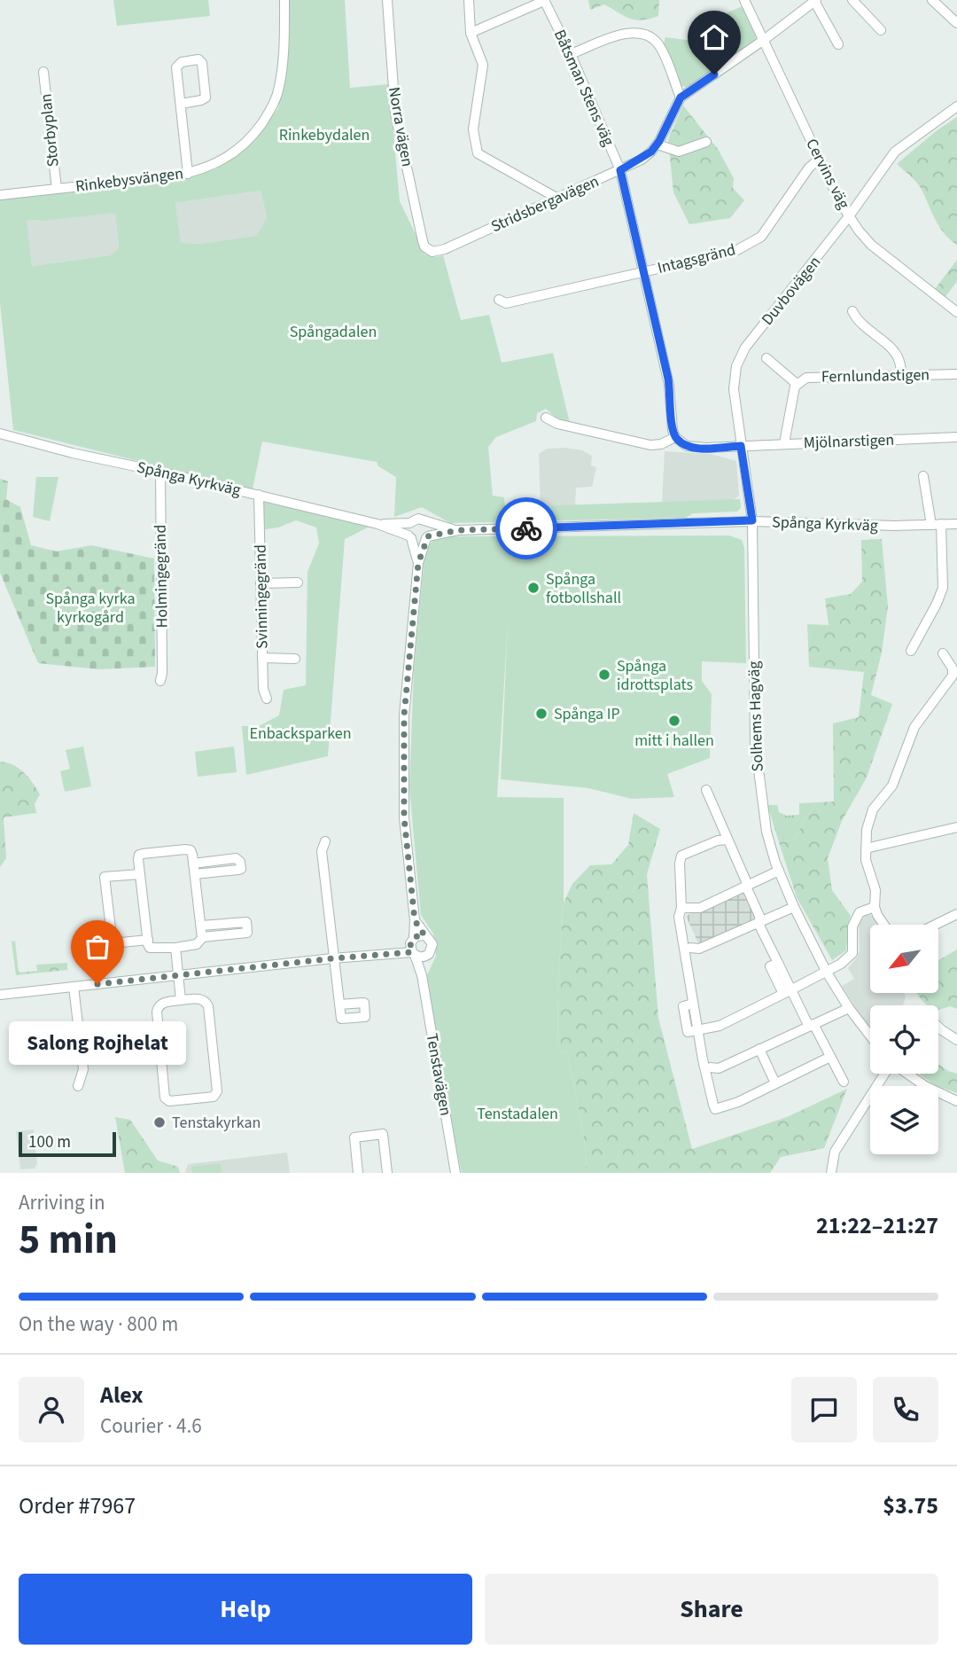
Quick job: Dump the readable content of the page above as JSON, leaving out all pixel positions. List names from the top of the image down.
{
  "streets": {
    "street": [
      "Båtsman Stens väg",
      "Norra vägen",
      "Storbyplan",
      "Cervins väg",
      "Rinkebysvängen",
      "Stridsbergavägen",
      "Intagsgränd",
      "Duvbovägen",
      "Fernlundastigen",
      "Mjölnarstigen",
      "Spånga Kyrkväg",
      "Holmingegränd",
      "Svinningegränd",
      "Solhems Hagväg",
      "Tenstavägen"
    ]
  },
  "crossings": [
    ["Båtsman Stens väg", "Stridsbergavägen"],
    ["Båtsman Stens väg", "Intagsgränd"],
    ["Norra vägen", "Stridsbergavägen"],
    ["Storbyplan", "Rinkebysvängen"],
    ["Cervins väg", "Stridsbergavägen"],
    ["Cervins väg", "Intagsgränd"],
    ["Cervins väg", "Duvbovägen"],
    ["Duvbovägen", "Mjölnarstigen"],
    ["Duvbovägen", "Spånga Kyrkväg"],
    ["Duvbovägen", "Solhems Hagväg"],
    ["Spånga Kyrkväg", "Holmingegränd"],
    ["Spånga Kyrkväg", "Svinningegränd"],
    ["Spånga Kyrkväg", "Solhems Hagväg"],
    ["Spånga Kyrkväg", "Tenstavägen"]
  ],
  "parks": [
    "Rinkebydalen",
    "Spångadalen",
    "Spånga kyrka kyrkogård",
    "Enbacksparken",
    "Tenstadalen"
  ],
  "places": [
    "Spånga fotbollshall",
    "Spånga idrottsplats",
    "Spånga IP",
    "mitt i hallen",
    "Salong Rojhelat",
    "Tenstakyrkan"
  ],
  "scale_bar": "100 m",
  "north": "bottom left",
  "page": {
    "bubble": "Salong Rojhelat",
    "scale": "100 m",
    "heading": ["5 min", "Arriving in", "21:22–21:27"],
    "panel": [
      "Alex",
      "Courier · 4.6",
      "Order #7967",
      "$3.75"
    ],
    "bar": "On the way · 800 m",
    "buttons": ["Help", "Share"]
  }
}
